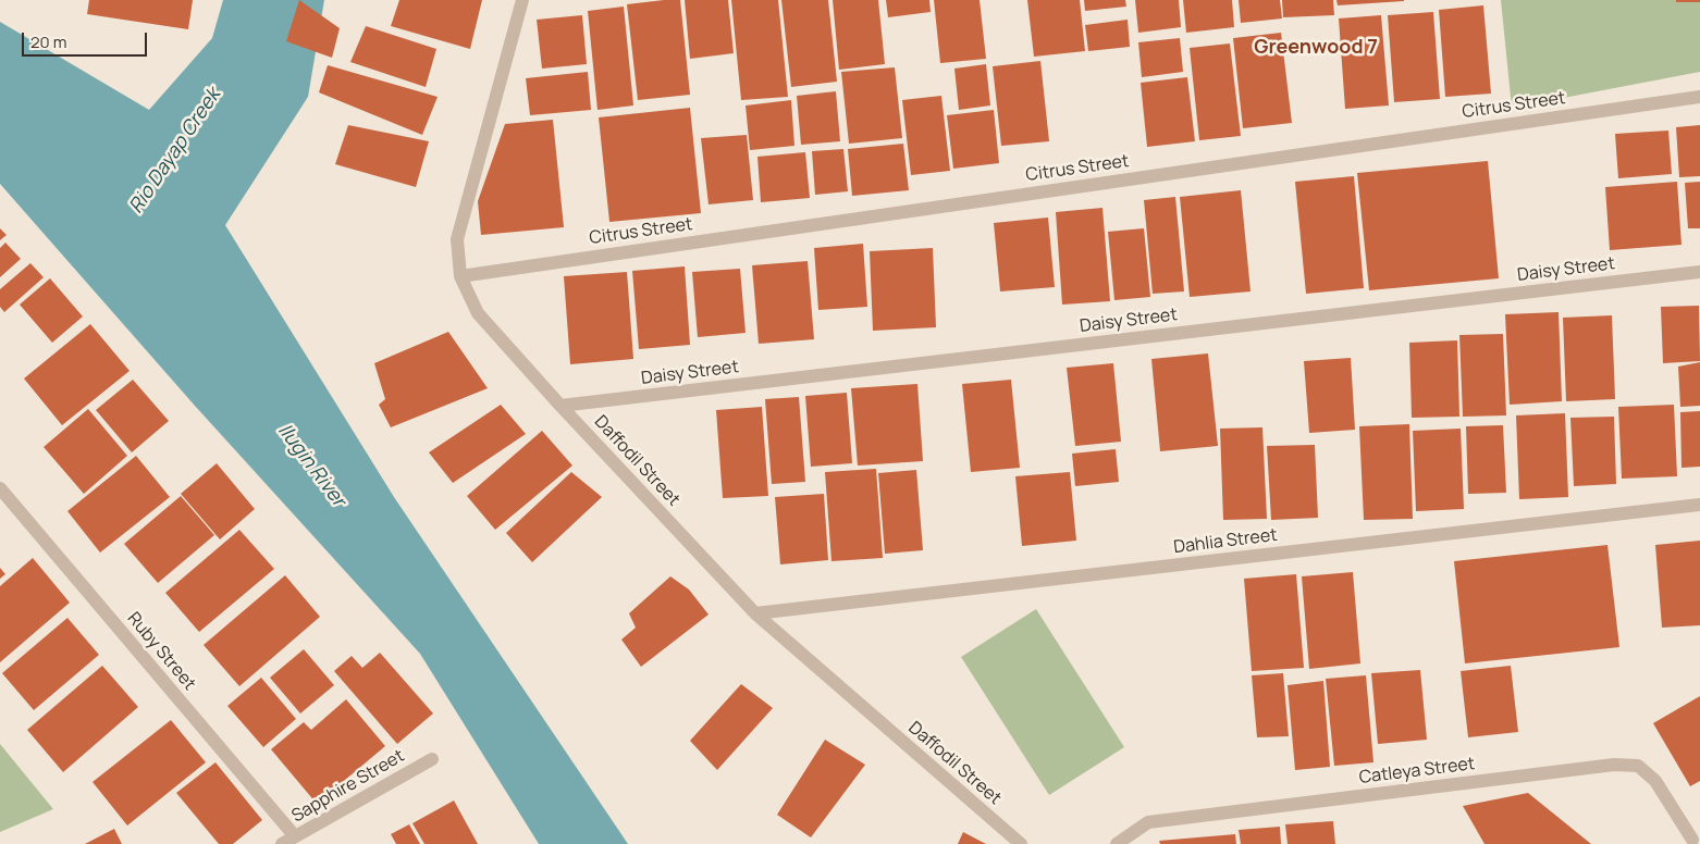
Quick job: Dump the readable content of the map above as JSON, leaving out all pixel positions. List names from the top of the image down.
{
  "streets": {
    "street": [
      "Citrus Street",
      "Daisy Street",
      "Daffodil Street",
      "Dahlia Street",
      "Ruby Street",
      "Catleya Street",
      "Sapphire Street"
    ]
  },
  "crossings": [
    ["Citrus Street", "Daffodil Street"],
    ["Daisy Street", "Daffodil Street"],
    ["Daffodil Street", "Dahlia Street"],
    ["Ruby Street", "Sapphire Street"]
  ],
  "districts": ["Greenwood 7"],
  "water": ["Rio Dayap Creek", "Ilugin River"],
  "scale_bar": "20 m"
}
